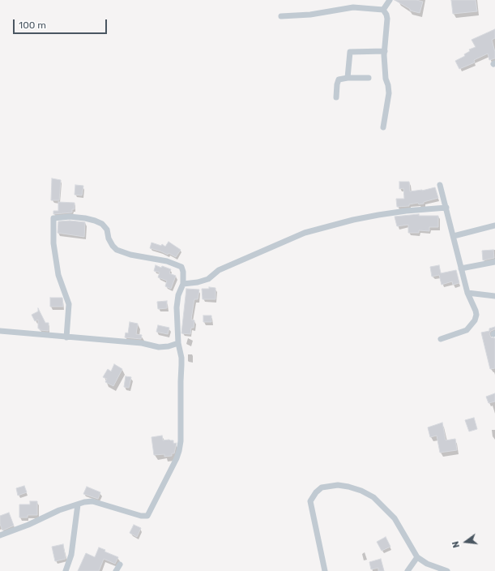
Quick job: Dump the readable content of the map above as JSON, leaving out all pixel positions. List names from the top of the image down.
{
  "scale_bar": "100 m",
  "north": "left"
}
